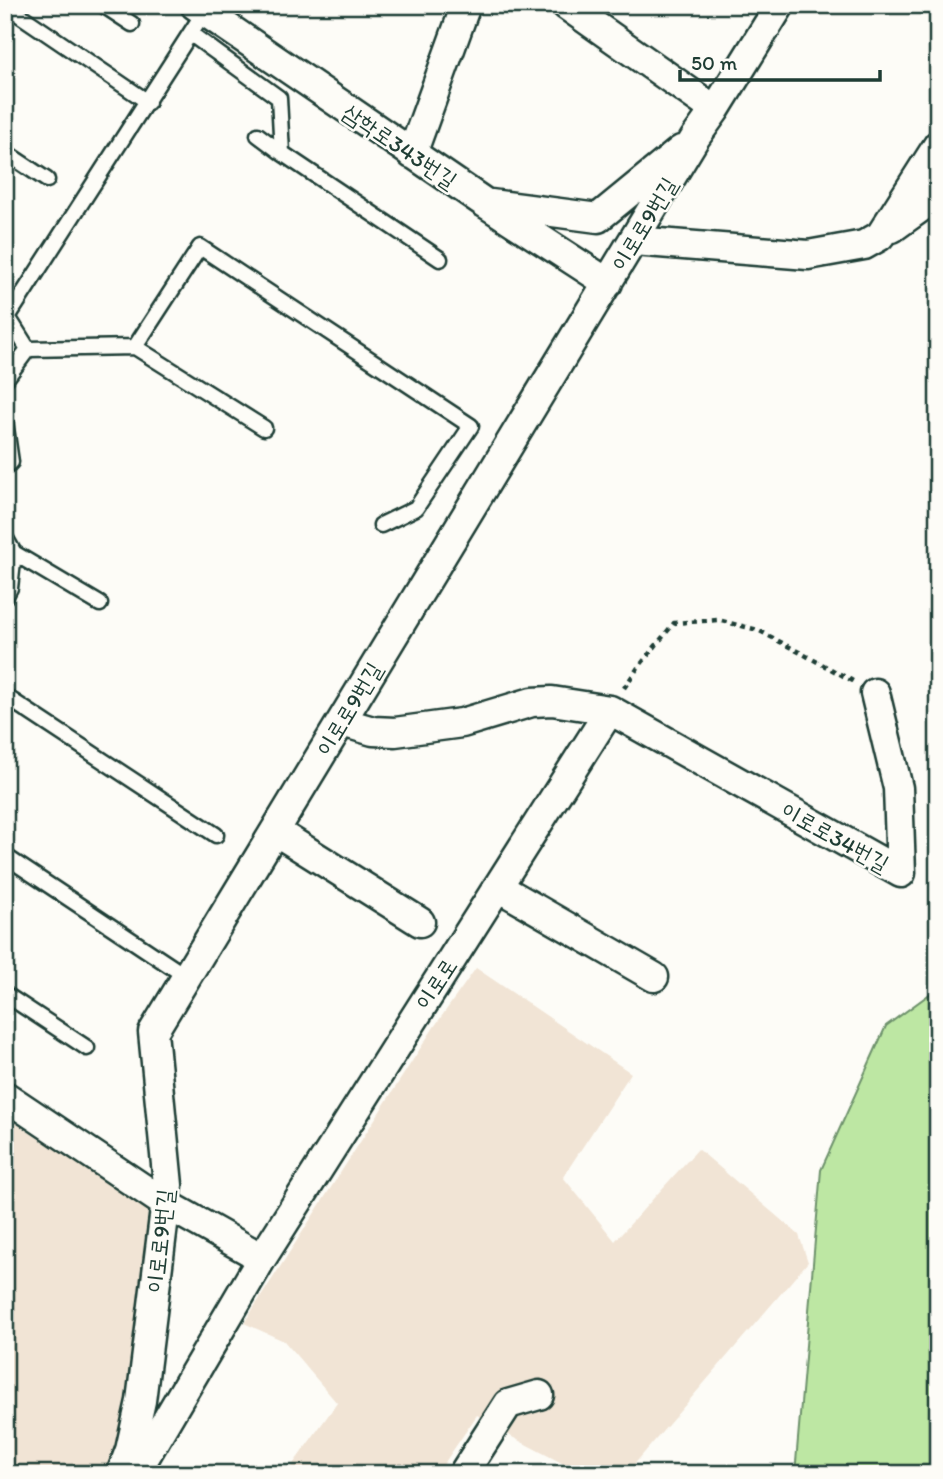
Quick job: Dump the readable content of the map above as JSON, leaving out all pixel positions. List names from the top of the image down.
{
  "streets": {
    "street": [
      "삼학로343번길",
      "이로로9번길",
      "이로로34번길",
      "이로로"
    ]
  },
  "crossings": [
    ["삼학로343번길", "이로로9번길"],
    ["이로로34번길", "이로로"]
  ],
  "scale_bar": "50 m"
}
